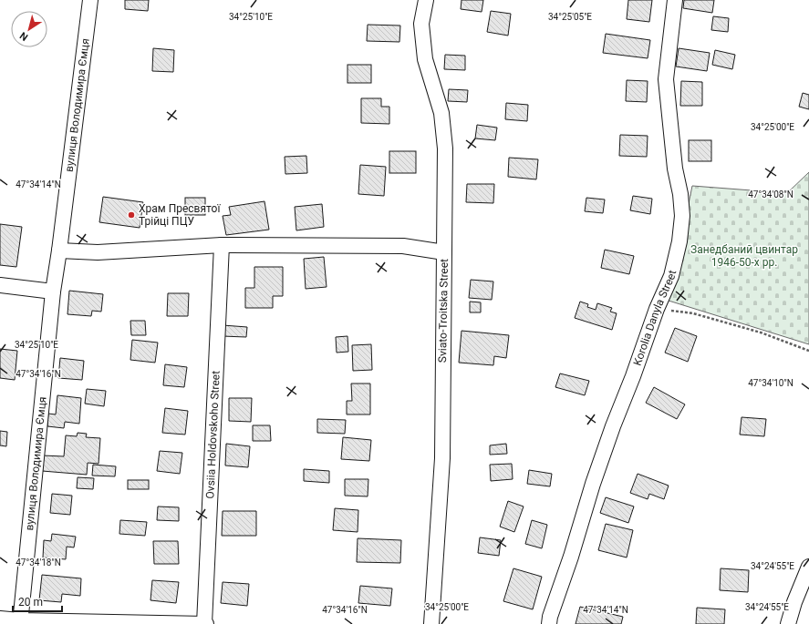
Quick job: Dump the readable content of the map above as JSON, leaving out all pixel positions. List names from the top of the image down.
{
  "streets": {
    "street": [
      "вулиця Володимира Ємця",
      "Sviato-Troitska Street",
      "Korolia Danyla Street",
      "Ovsiia Holdovskoho Street"
    ]
  },
  "parks": ["Занедбаний цвинтар 1946-50-х рр."],
  "places": ["Храм Пресвятої Трійці ПЦУ"],
  "scale_bar": "20 m",
  "north": "bottom left",
  "coordinates": [
    "34°25'10\"E",
    "34°25'05\"E",
    "34°25'00\"E",
    "47°34'14\"N",
    "47°34'08\"N",
    "47°34'16\"N",
    "47°34'10\"N",
    "47°34'18\"N",
    "34°24'55\"E"
  ]
}
